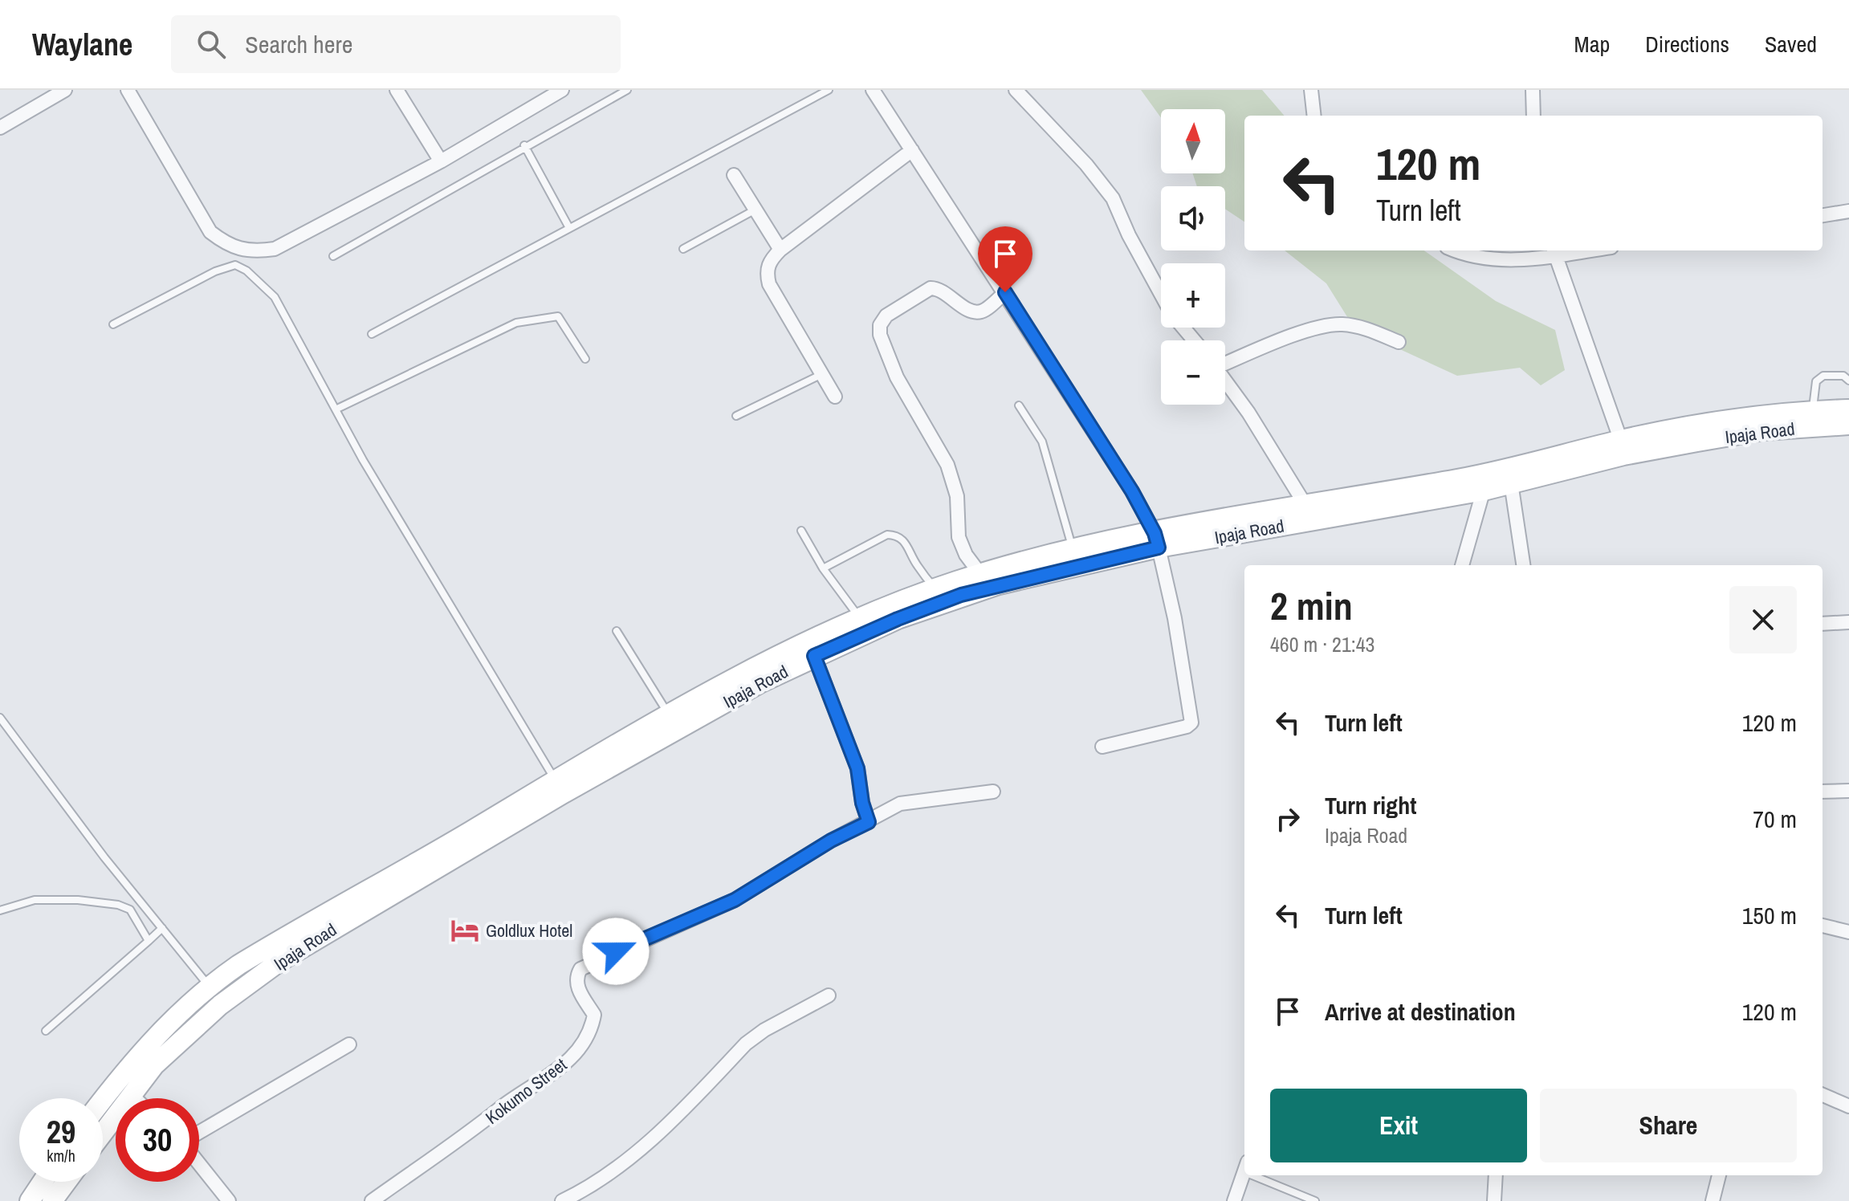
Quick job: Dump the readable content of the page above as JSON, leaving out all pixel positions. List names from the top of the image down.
{
  "streets": {
    "main road": ["Ipaja Road"],
    "street": ["Kokumo Street"]
  },
  "places": {
    "hotel": ["Goldlux Hotel"]
  },
  "north": "top",
  "page": {
    "header": "Waylane",
    "search": "Search here",
    "nav": ["Map", "Directions", "Saved"],
    "map_buttons": ["+", "−"],
    "turn": ["120 m", "Turn left"],
    "heading": ["2 min", "460 m · 21:43"],
    "list": [
      {
        "name": "Turn left",
        "value": "120 m"
      },
      {
        "name": "Turn right",
        "note": "Ipaja Road",
        "value": "70 m"
      },
      {
        "name": "Turn left",
        "value": "150 m"
      },
      {
        "name": "Arrive at destination",
        "value": "120 m"
      }
    ],
    "buttons": ["Exit", "Share"],
    "speed": "29 km/h",
    "limit": "30"
  }
}
